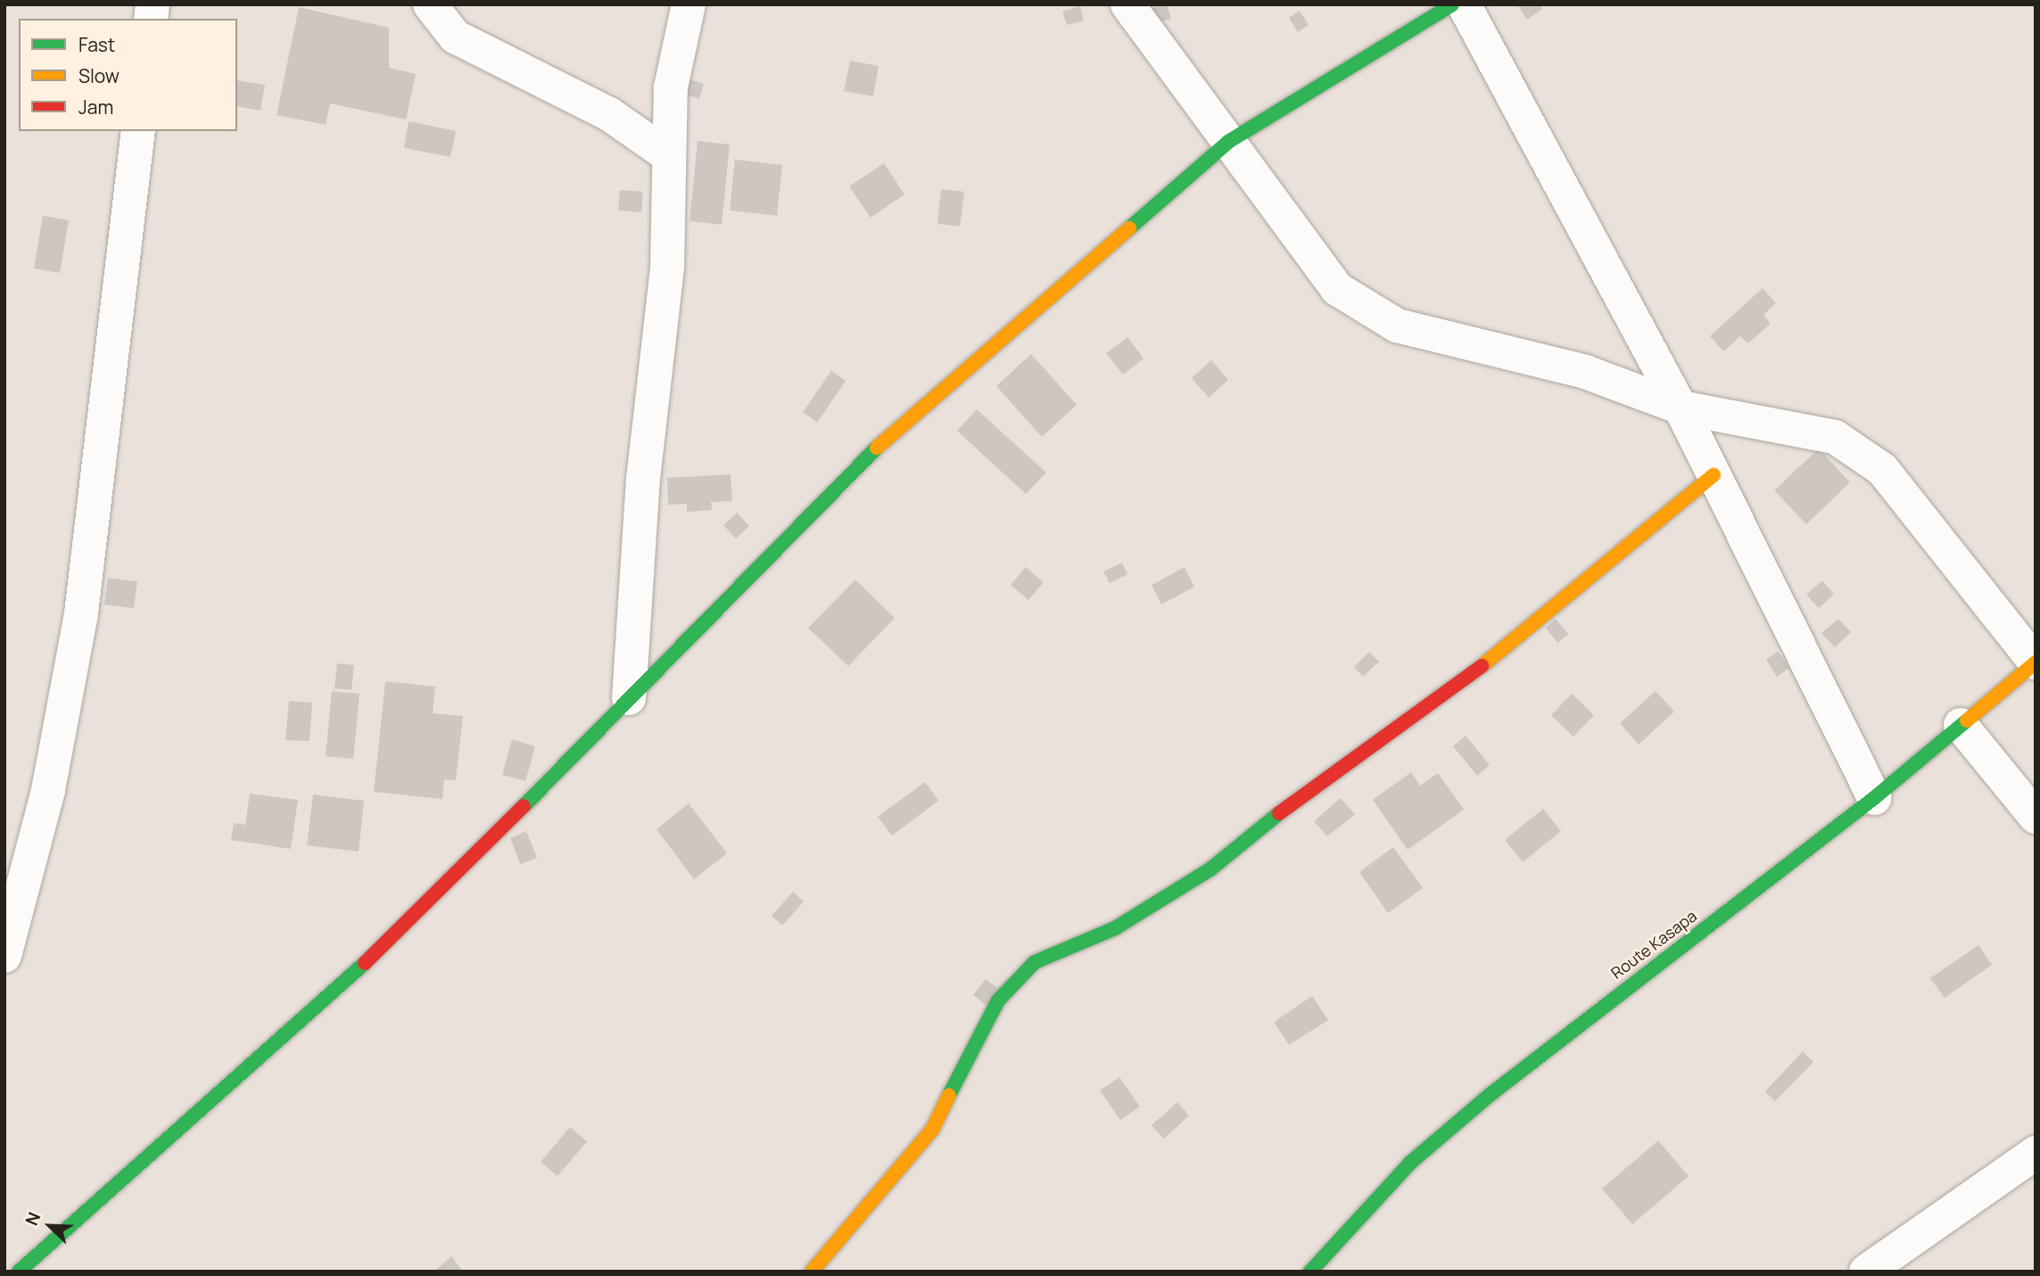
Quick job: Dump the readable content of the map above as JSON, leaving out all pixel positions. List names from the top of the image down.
{
  "streets": {
    "street": ["Route Kasapa"]
  },
  "legend": ["Fast", "Slow", "Jam"],
  "north": "top left"
}
